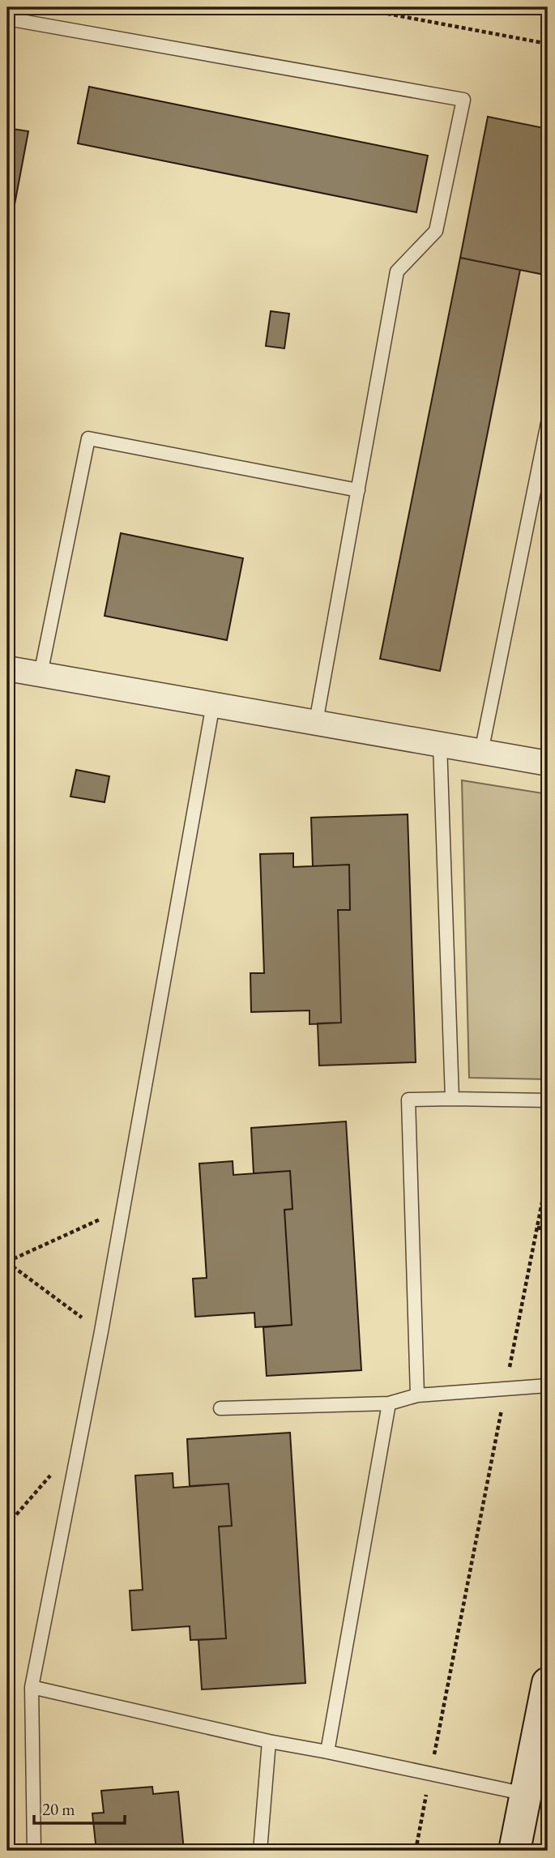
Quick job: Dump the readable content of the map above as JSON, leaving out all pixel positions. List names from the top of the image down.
{
  "scale_bar": "20 m"
}
